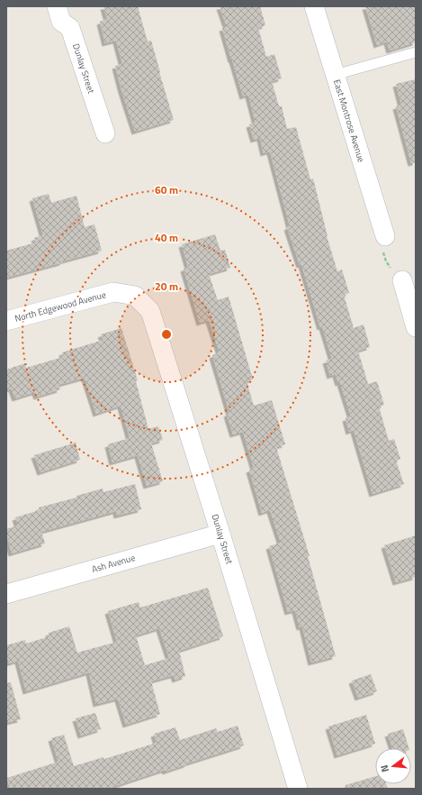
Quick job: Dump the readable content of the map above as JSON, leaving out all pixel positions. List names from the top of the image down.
{
  "streets": {
    "street": [
      "Dunlay Street",
      "East Montrose Avenue",
      "North Edgewood Avenue",
      "Ash Avenue"
    ]
  },
  "crossings": [
    ["Dunlay Street", "North Edgewood Avenue"],
    ["Dunlay Street", "Ash Avenue"]
  ],
  "north": "left",
  "rings": ["60 m", "40 m", "20 m"]
}
